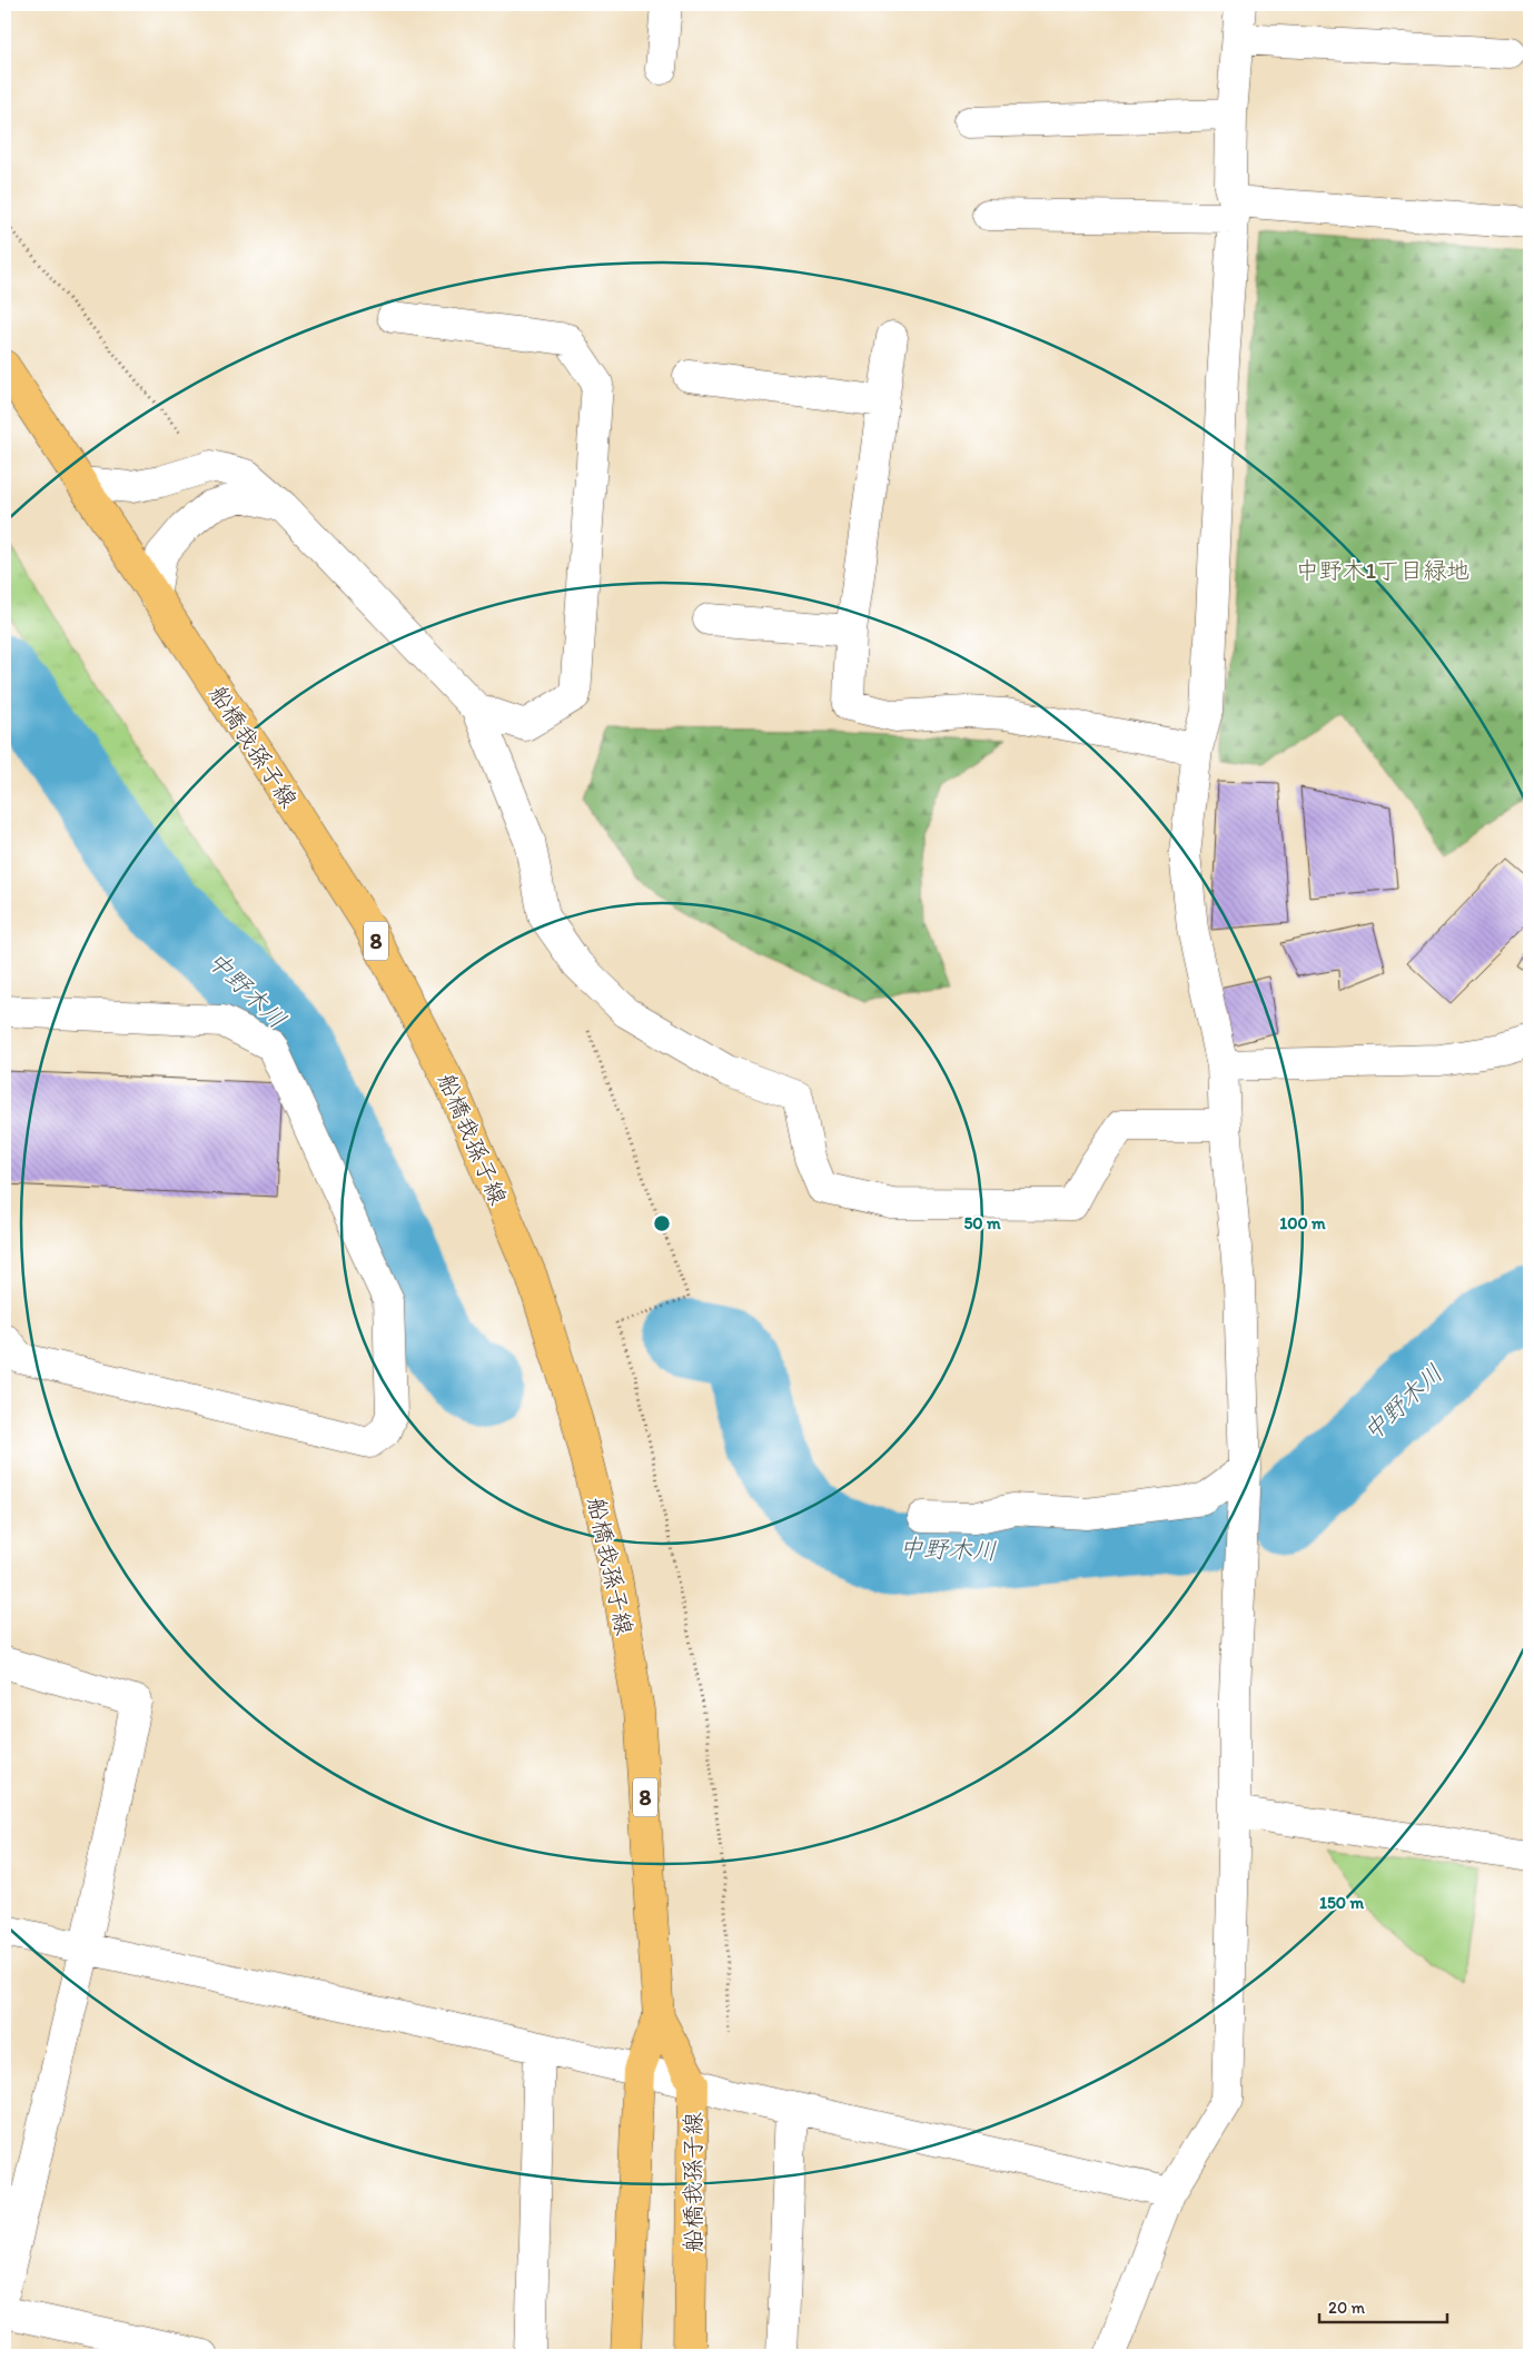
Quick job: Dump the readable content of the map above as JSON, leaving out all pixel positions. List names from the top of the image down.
{
  "streets": {
    "main road": ["船橋我孫子線", "8"]
  },
  "water": ["中野木川"],
  "parks": ["中野木1丁目緑地"],
  "scale_bar": "20 m",
  "rings": ["50 m", "100 m", "150 m"]
}
